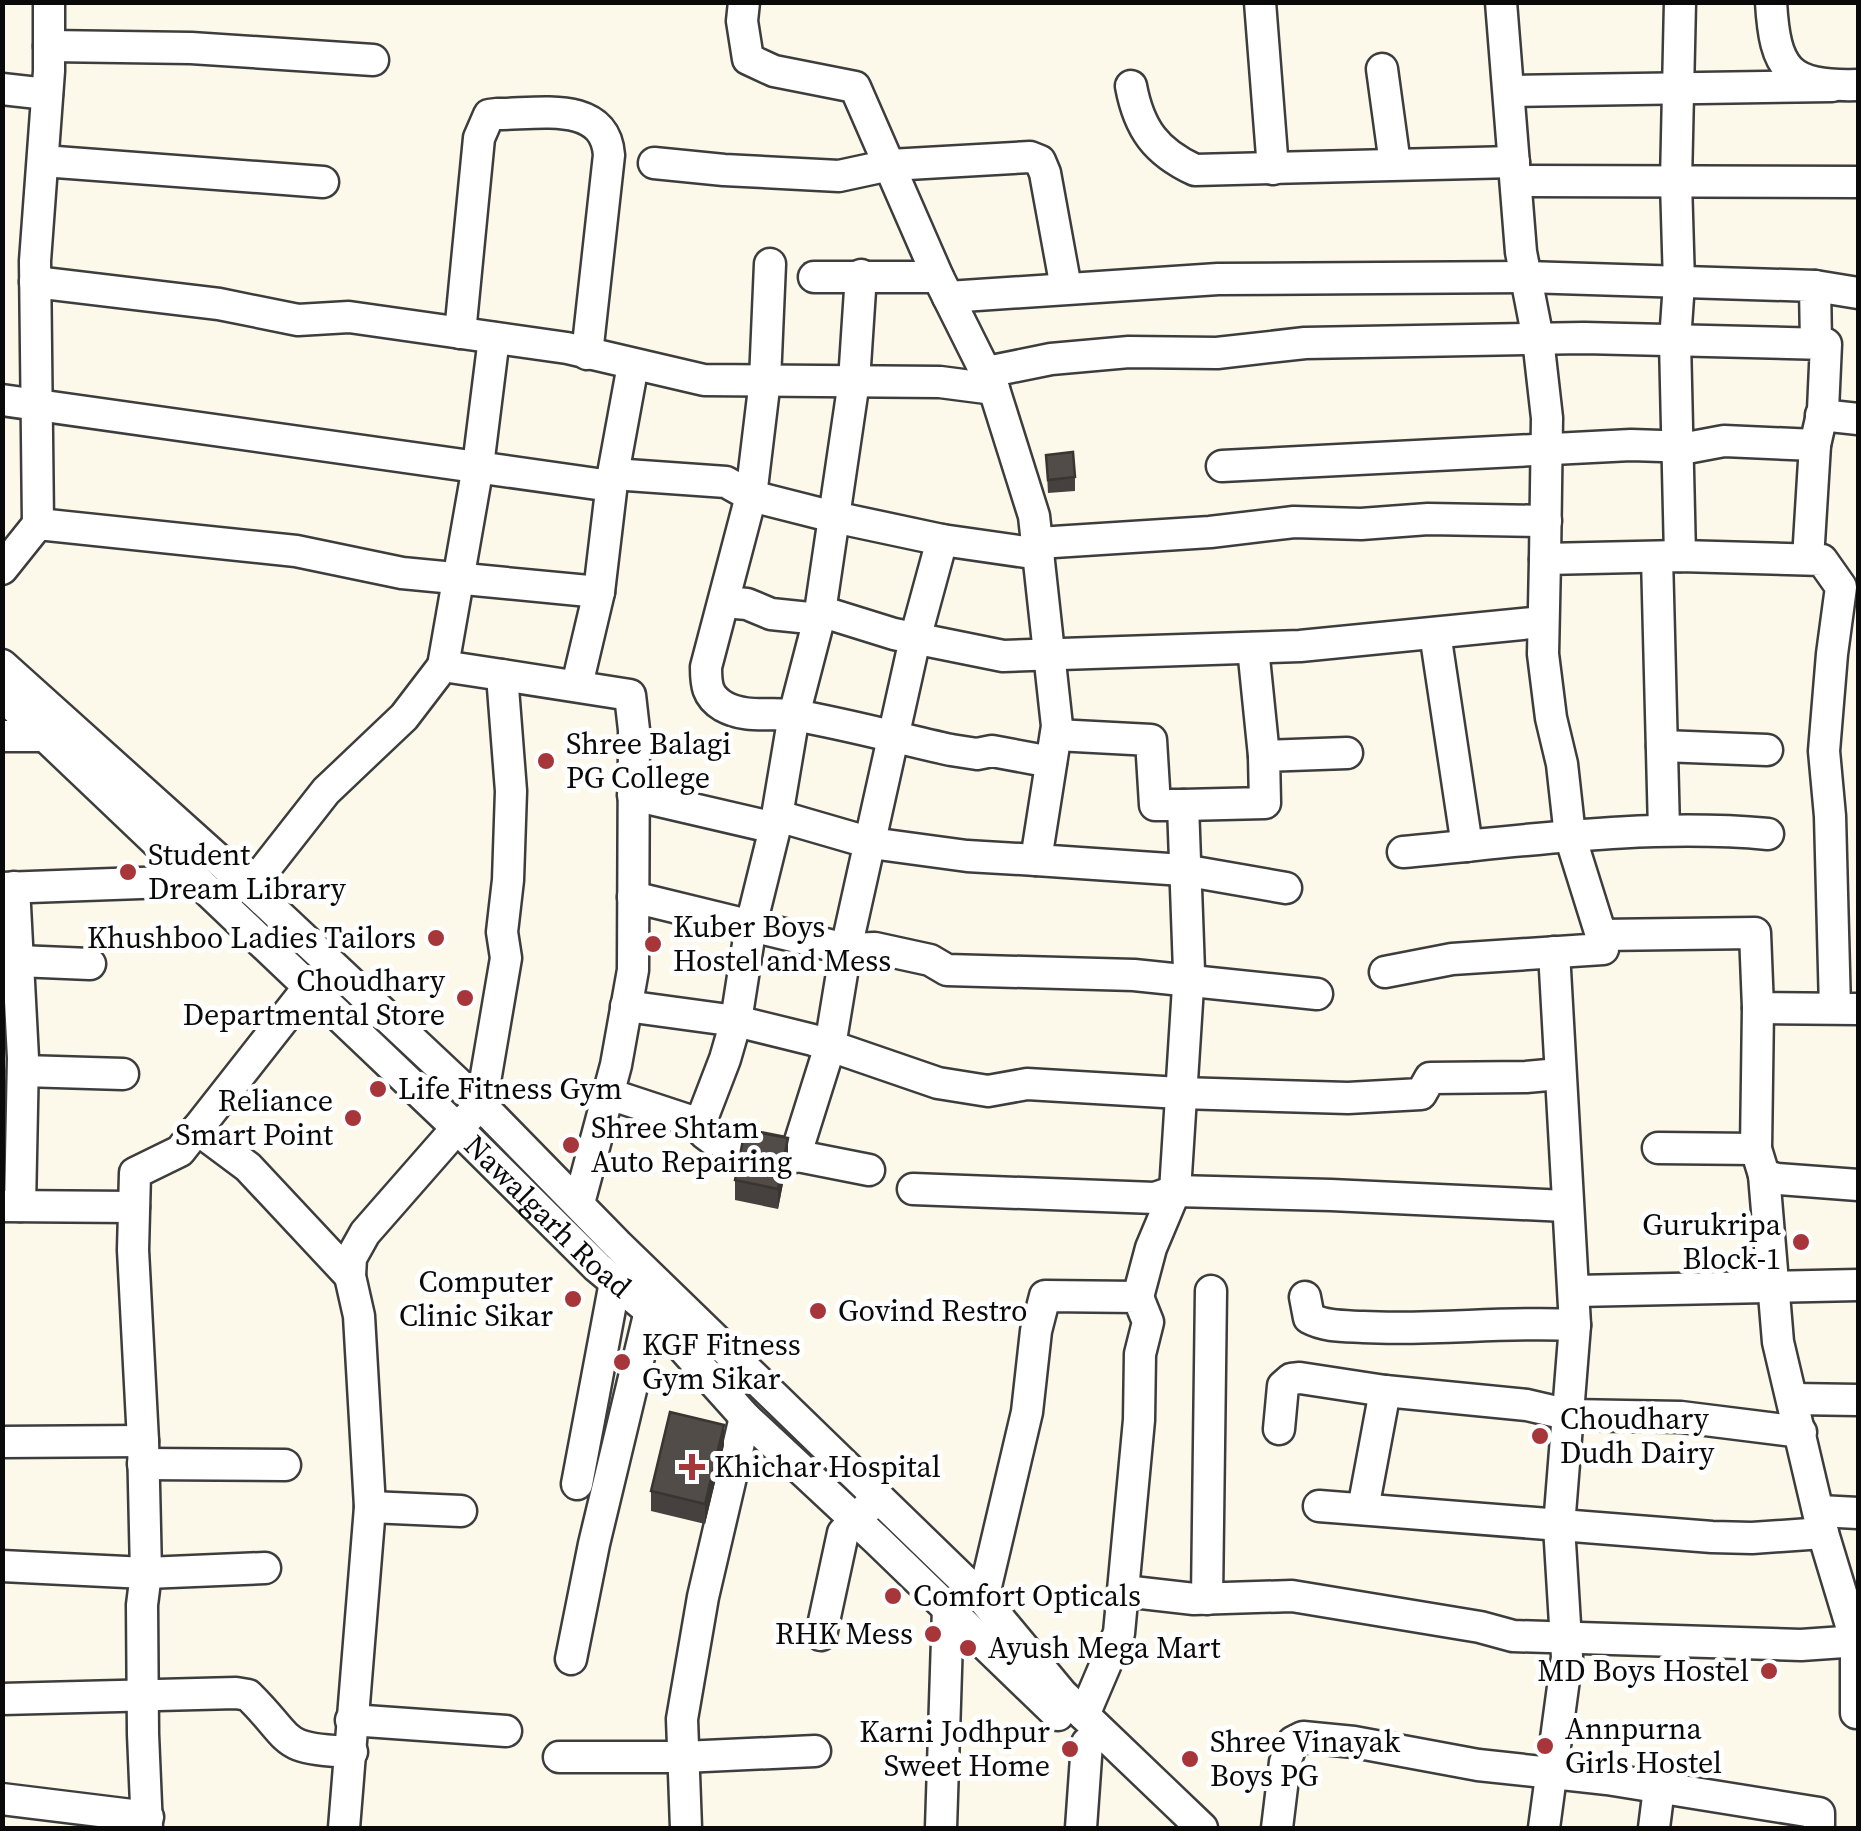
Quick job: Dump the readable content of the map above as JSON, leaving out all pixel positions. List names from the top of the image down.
{
  "streets": {
    "street": ["Nawalgarh Road"]
  },
  "places": {
    "other": [
      "Shree Balagi PG College",
      "Student Dream Library",
      "Khushboo Ladies Tailors",
      "Kuber Boys Hostel and Mess",
      "Choudhary Departmental Store",
      "Life Fitness Gym",
      "Reliance Smart Point",
      "Shree Shtam Auto Repairing",
      "Gurukripa Block-1",
      "Computer Clinic Sikar",
      "Govind Restro",
      "KGF Fitness Gym Sikar",
      "Choudhary Dudh Dairy",
      "Comfort Opticals",
      "RHK Mess",
      "Ayush Mega Mart",
      "MD Boys Hostel",
      "Annpurna Girls Hostel",
      "Karni Jodhpur Sweet Home",
      "Shree Vinayak Boys PG"
    ],
    "health": ["Khichar Hospital"]
  }
}
